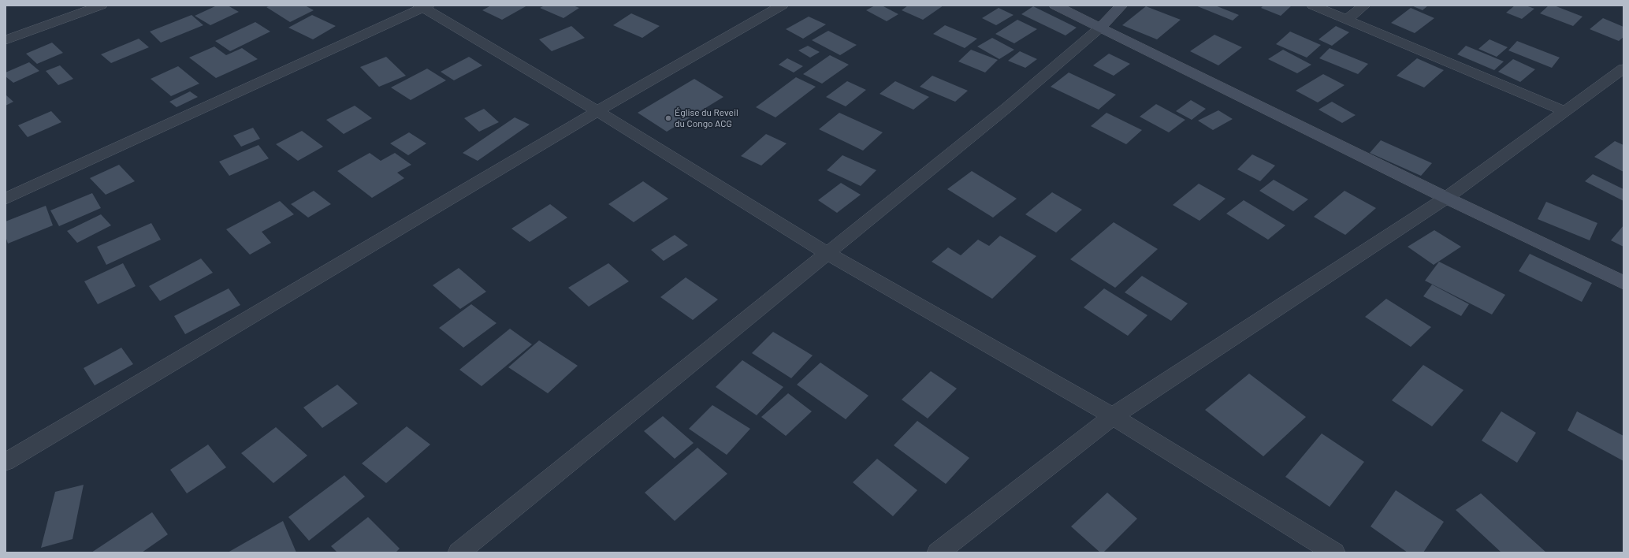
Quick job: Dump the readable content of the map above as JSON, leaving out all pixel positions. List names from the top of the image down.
{
  "places": ["Église du Reveil du Congo ACG"]
}
